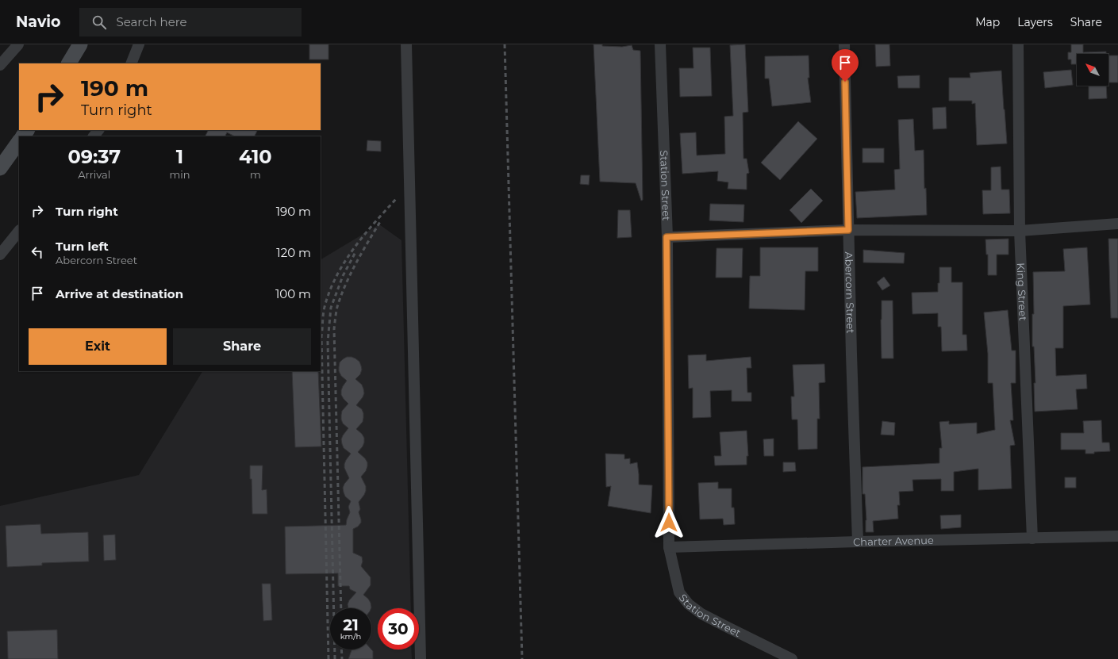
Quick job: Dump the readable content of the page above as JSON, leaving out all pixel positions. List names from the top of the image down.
{
  "streets": {
    "street": [
      "Station Street",
      "King Street",
      "Abercorn Street",
      "Charter Avenue"
    ]
  },
  "crossings": [
    ["Station Street", "Charter Avenue"],
    ["King Street", "Charter Avenue"],
    ["Abercorn Street", "Charter Avenue"]
  ],
  "north": "top left",
  "page": {
    "header": "Navio",
    "search": "Search here",
    "nav": ["Map", "Layers", "Share"],
    "turn": ["190 m", "Turn right"],
    "eta": [
      "09:37",
      "Arrival",
      "1",
      "min",
      "410",
      "m"
    ],
    "list": [
      {
        "name": "Turn right",
        "value": "190 m"
      },
      {
        "name": "Turn left",
        "note": "Abercorn Street",
        "value": "120 m"
      },
      {
        "name": "Arrive at destination",
        "value": "100 m"
      }
    ],
    "buttons": ["Exit", "Share"],
    "speed": "21 km/h",
    "limit": "30"
  }
}
